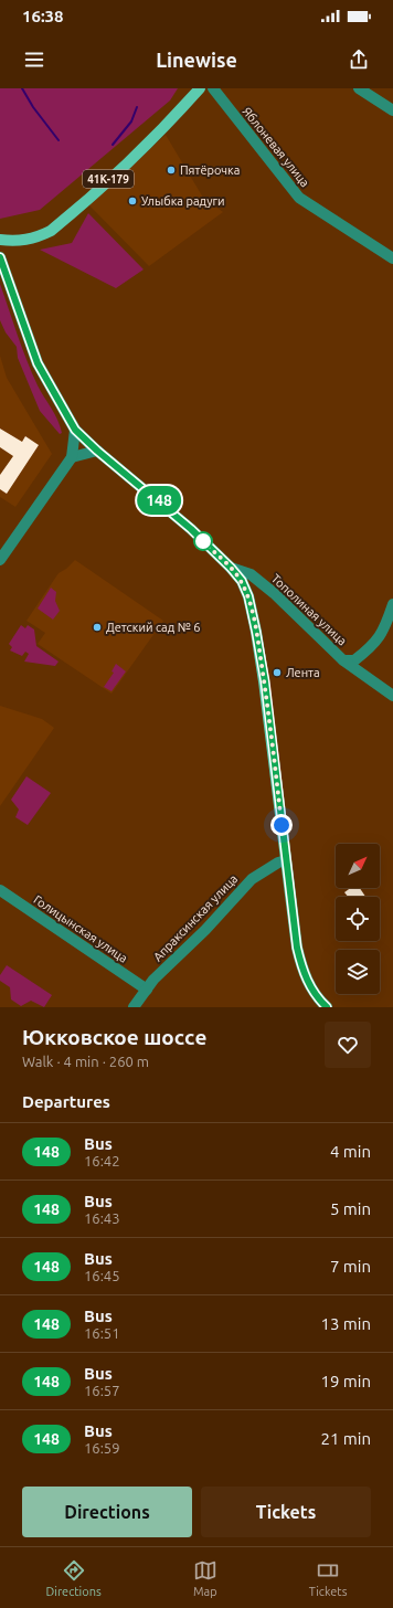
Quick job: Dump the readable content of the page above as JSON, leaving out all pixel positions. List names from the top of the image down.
{
  "streets": {
    "main road": ["41К-179"],
    "street": [
      "Яблоневая улица",
      "Тополиная улица",
      "Апраксинская улица",
      "Голицынская улица"
    ]
  },
  "crossings": [
    ["Апраксинская улица", "Голицынская улица"]
  ],
  "places": [
    "Пятёрочка",
    "Улыбка радуги",
    "Детский сад № 6",
    "Лента"
  ],
  "lines": ["bus line 148"],
  "north": "top right",
  "page": {
    "status": "16:38",
    "header": "Linewise",
    "on_map": "148",
    "heading": [
      ["Юкковское шоссе", "Walk · 4 min · 260 m"],
      "Departures"
    ],
    "list": [
      {
        "mark": "148",
        "name": "Bus",
        "note": "16:42",
        "value": "4 min"
      },
      {
        "mark": "148",
        "name": "Bus",
        "note": "16:43",
        "value": "5 min"
      },
      {
        "mark": "148",
        "name": "Bus",
        "note": "16:45",
        "value": "7 min"
      },
      {
        "mark": "148",
        "name": "Bus",
        "note": "16:51",
        "value": "13 min"
      },
      {
        "mark": "148",
        "name": "Bus",
        "note": "16:57",
        "value": "19 min"
      },
      {
        "mark": "148",
        "name": "Bus",
        "note": "16:59",
        "value": "21 min"
      }
    ],
    "buttons": ["Directions", "Tickets"],
    "tabs": ["Directions", "Map", "Tickets"]
  }
}
